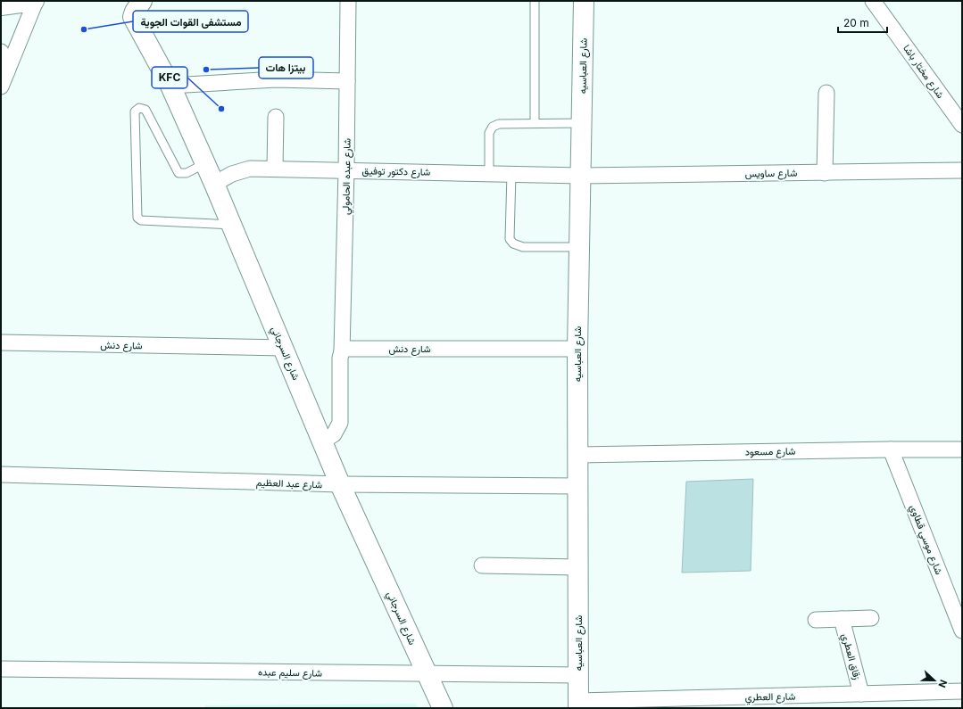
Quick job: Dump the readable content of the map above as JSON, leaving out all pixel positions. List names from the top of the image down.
{
  "streets": {
    "main road": ["شارع العباسيه", "شارع السرجاني"],
    "street": [
      "شارع مختار باشا",
      "شارع دكتور توفيق",
      "شارع ساويس",
      "شارع عبده الحامولي",
      "شارع دنش",
      "شارع مسعود",
      "شارع عبد العظيم",
      "شارع موسي قطاوي",
      "زقاق العطري",
      "شارع سليم عبده",
      "شارع العطري"
    ]
  },
  "crossings": [
    ["شارع العباسيه", "شارع دكتور توفيق"],
    ["شارع العباسيه", "شارع ساويس"],
    ["شارع العباسيه", "شارع دنش"],
    ["شارع العباسيه", "شارع مسعود"],
    ["شارع العباسيه", "شارع عبد العظيم"],
    ["شارع العباسيه", "شارع سليم عبده"],
    ["شارع العباسيه", "شارع العطري"],
    ["شارع دكتور توفيق", "شارع ساويس"],
    ["شارع دكتور توفيق", "شارع عبده الحامولي"],
    ["شارع دكتور توفيق", "شارع السرجاني"],
    ["شارع عبده الحامولي", "شارع دنش"],
    ["شارع دنش", "شارع السرجاني"],
    ["شارع السرجاني", "شارع عبد العظيم"],
    ["شارع السرجاني", "شارع سليم عبده"],
    ["شارع مسعود", "شارع موسي قطاوي"],
    ["زقاق العطري", "شارع العطري"]
  ],
  "places": ["مستشفى القوات الجوية", "بيتزا هات", "KFC"],
  "scale_bar": "20 m",
  "north": "right"
}
